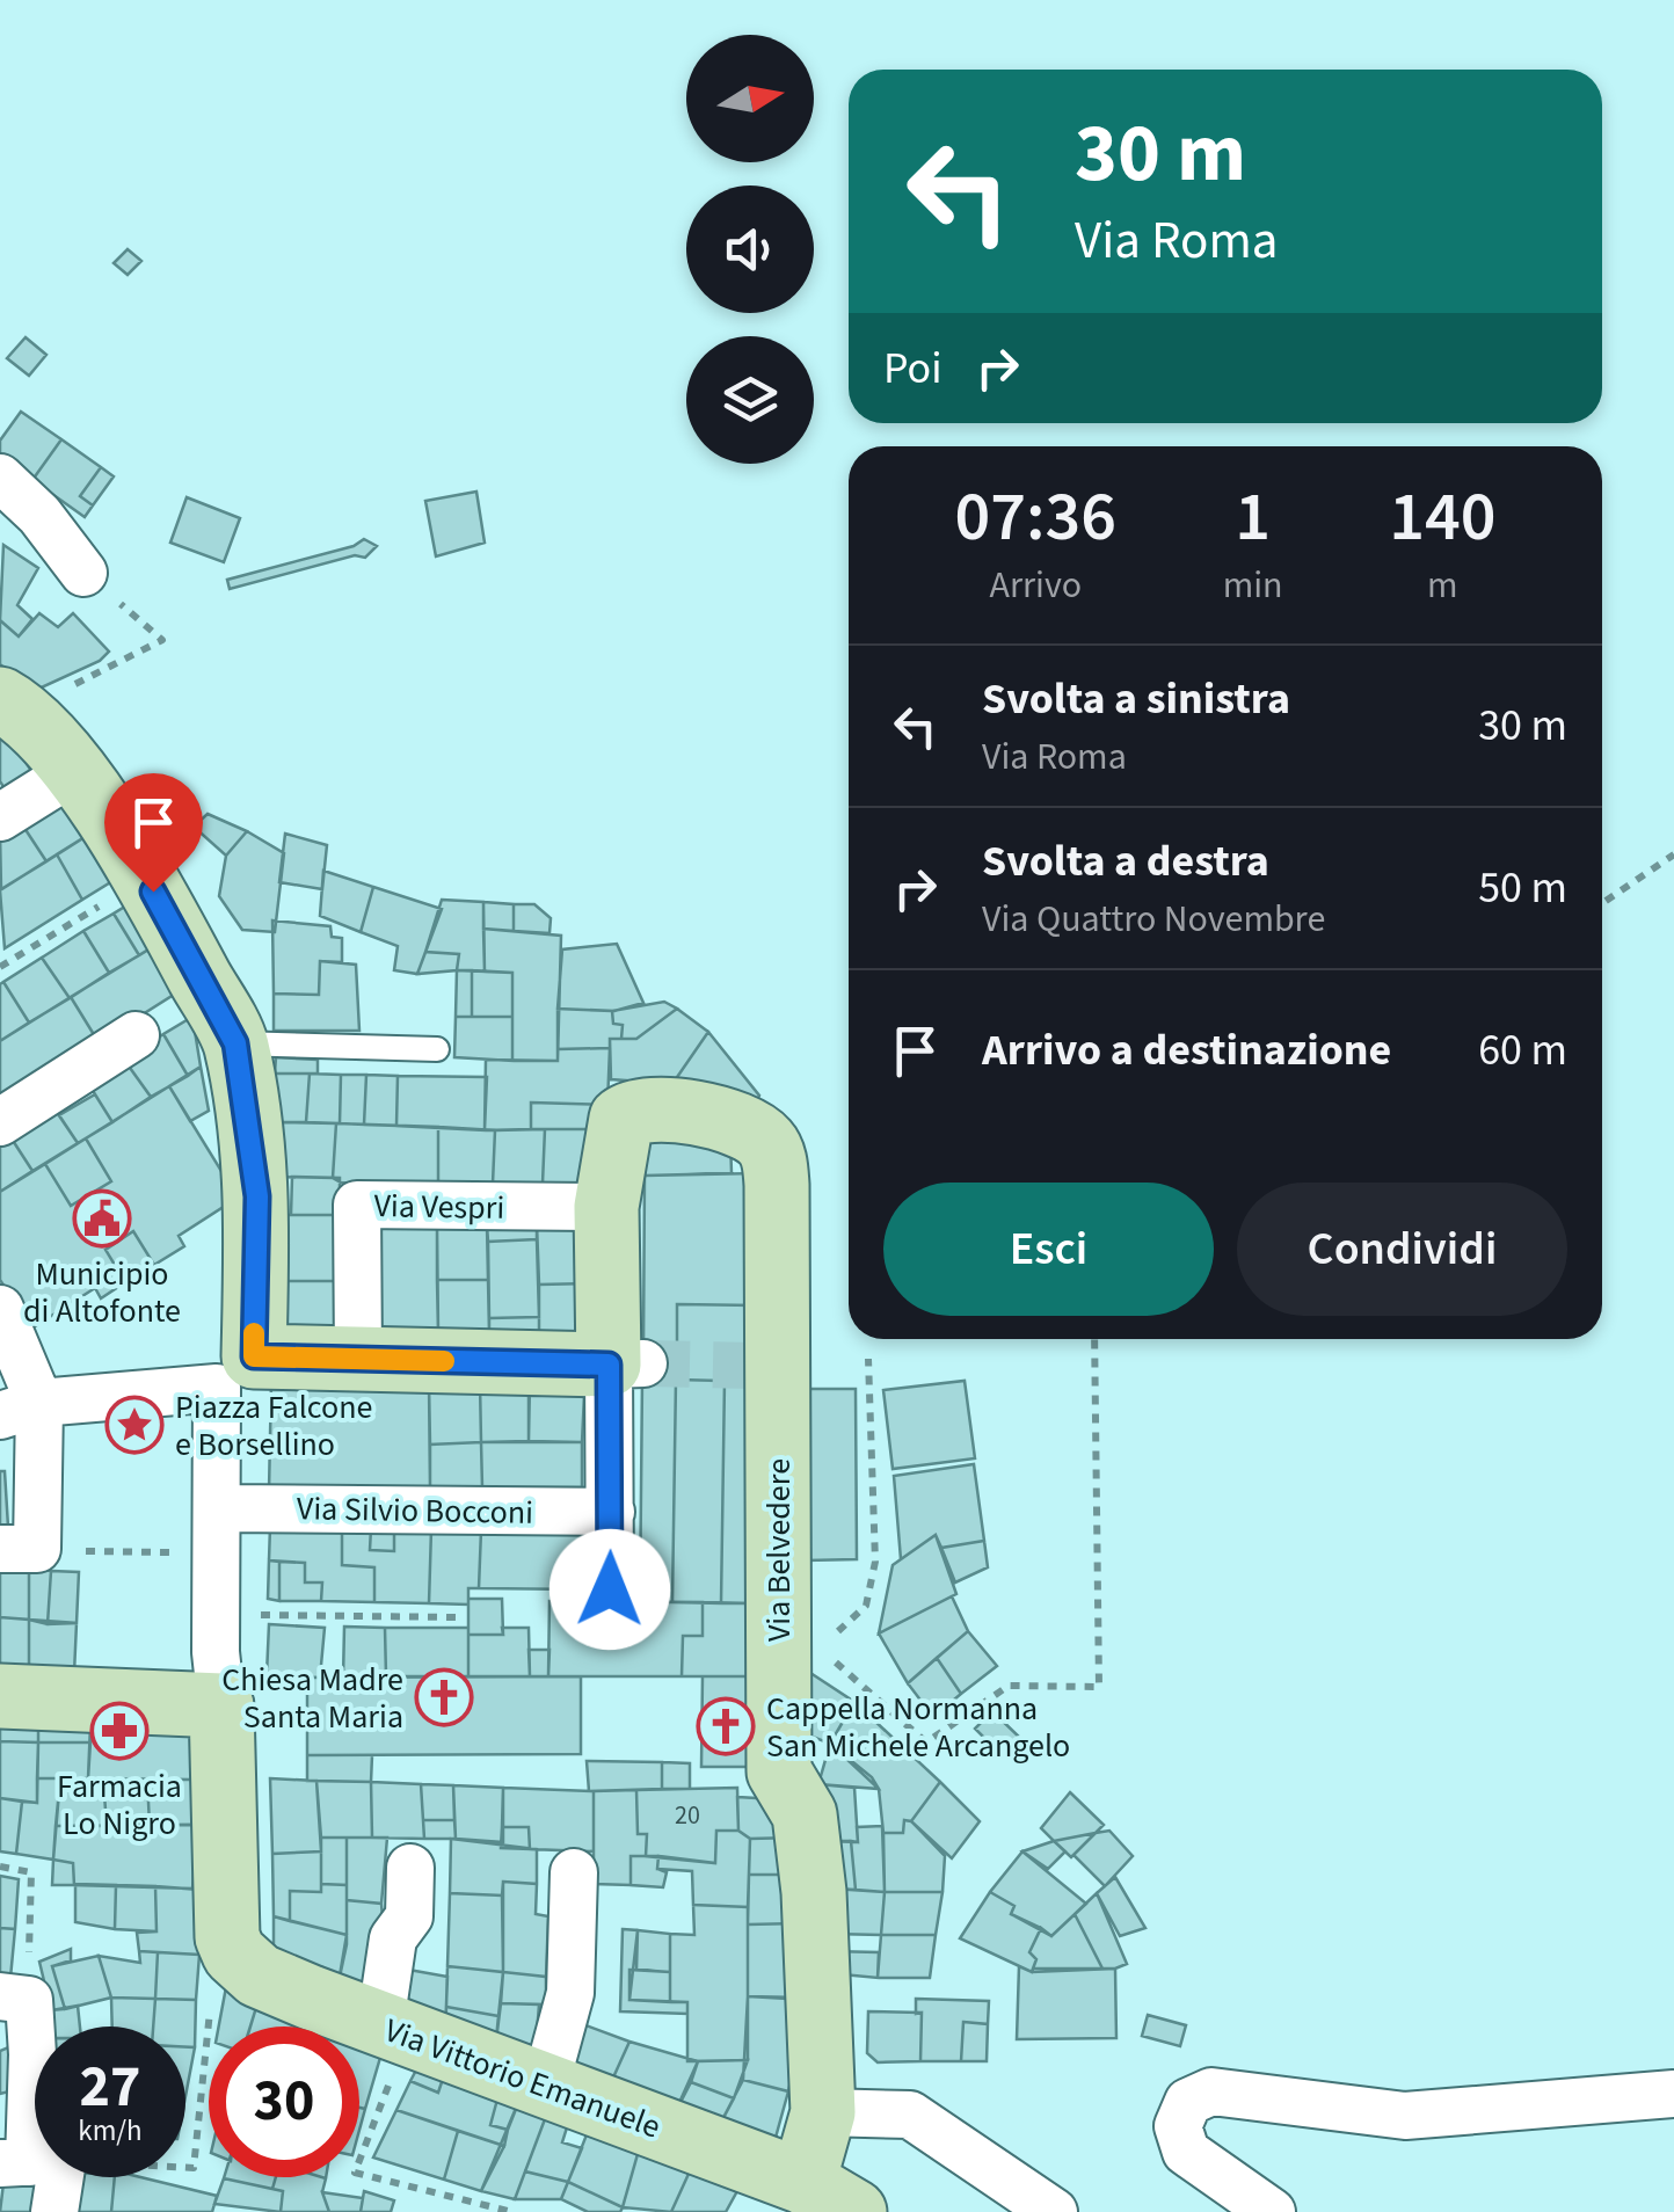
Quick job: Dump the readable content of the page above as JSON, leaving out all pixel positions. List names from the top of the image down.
{
  "streets": {
    "main road": ["Via Belvedere", "Via Vittorio Emanuele"],
    "street": ["Via Vespri", "Via Silvio Bocconi"]
  },
  "crossings": [
    ["Via Vespri", "Via Belvedere"],
    ["Via Belvedere", "Via Vittorio Emanuele"]
  ],
  "places": {
    "public building": ["Municipio di Altofonte"],
    "place": ["Piazza Falcone e Borsellino"],
    "church": ["Chiesa Madre Santa Maria", "Cappella Normanna San Michele Arcangelo"],
    "pharmacy": ["Farmacia Lo Nigro"]
  },
  "house_numbers": ["20"],
  "north": "right",
  "page": {
    "turn": ["30 m", "Via Roma"],
    "then": "Poi",
    "eta": [
      "07:36",
      "Arrivo",
      "1",
      "min",
      "140",
      "m"
    ],
    "list": [
      {
        "name": "Svolta a sinistra",
        "note": "Via Roma",
        "value": "30 m"
      },
      {
        "name": "Svolta a destra",
        "note": "Via Quattro Novembre",
        "value": "50 m"
      },
      {
        "name": "Arrivo a destinazione",
        "value": "60 m"
      }
    ],
    "buttons": ["Esci", "Condividi"],
    "speed": "27 km/h",
    "limit": "30"
  }
}
